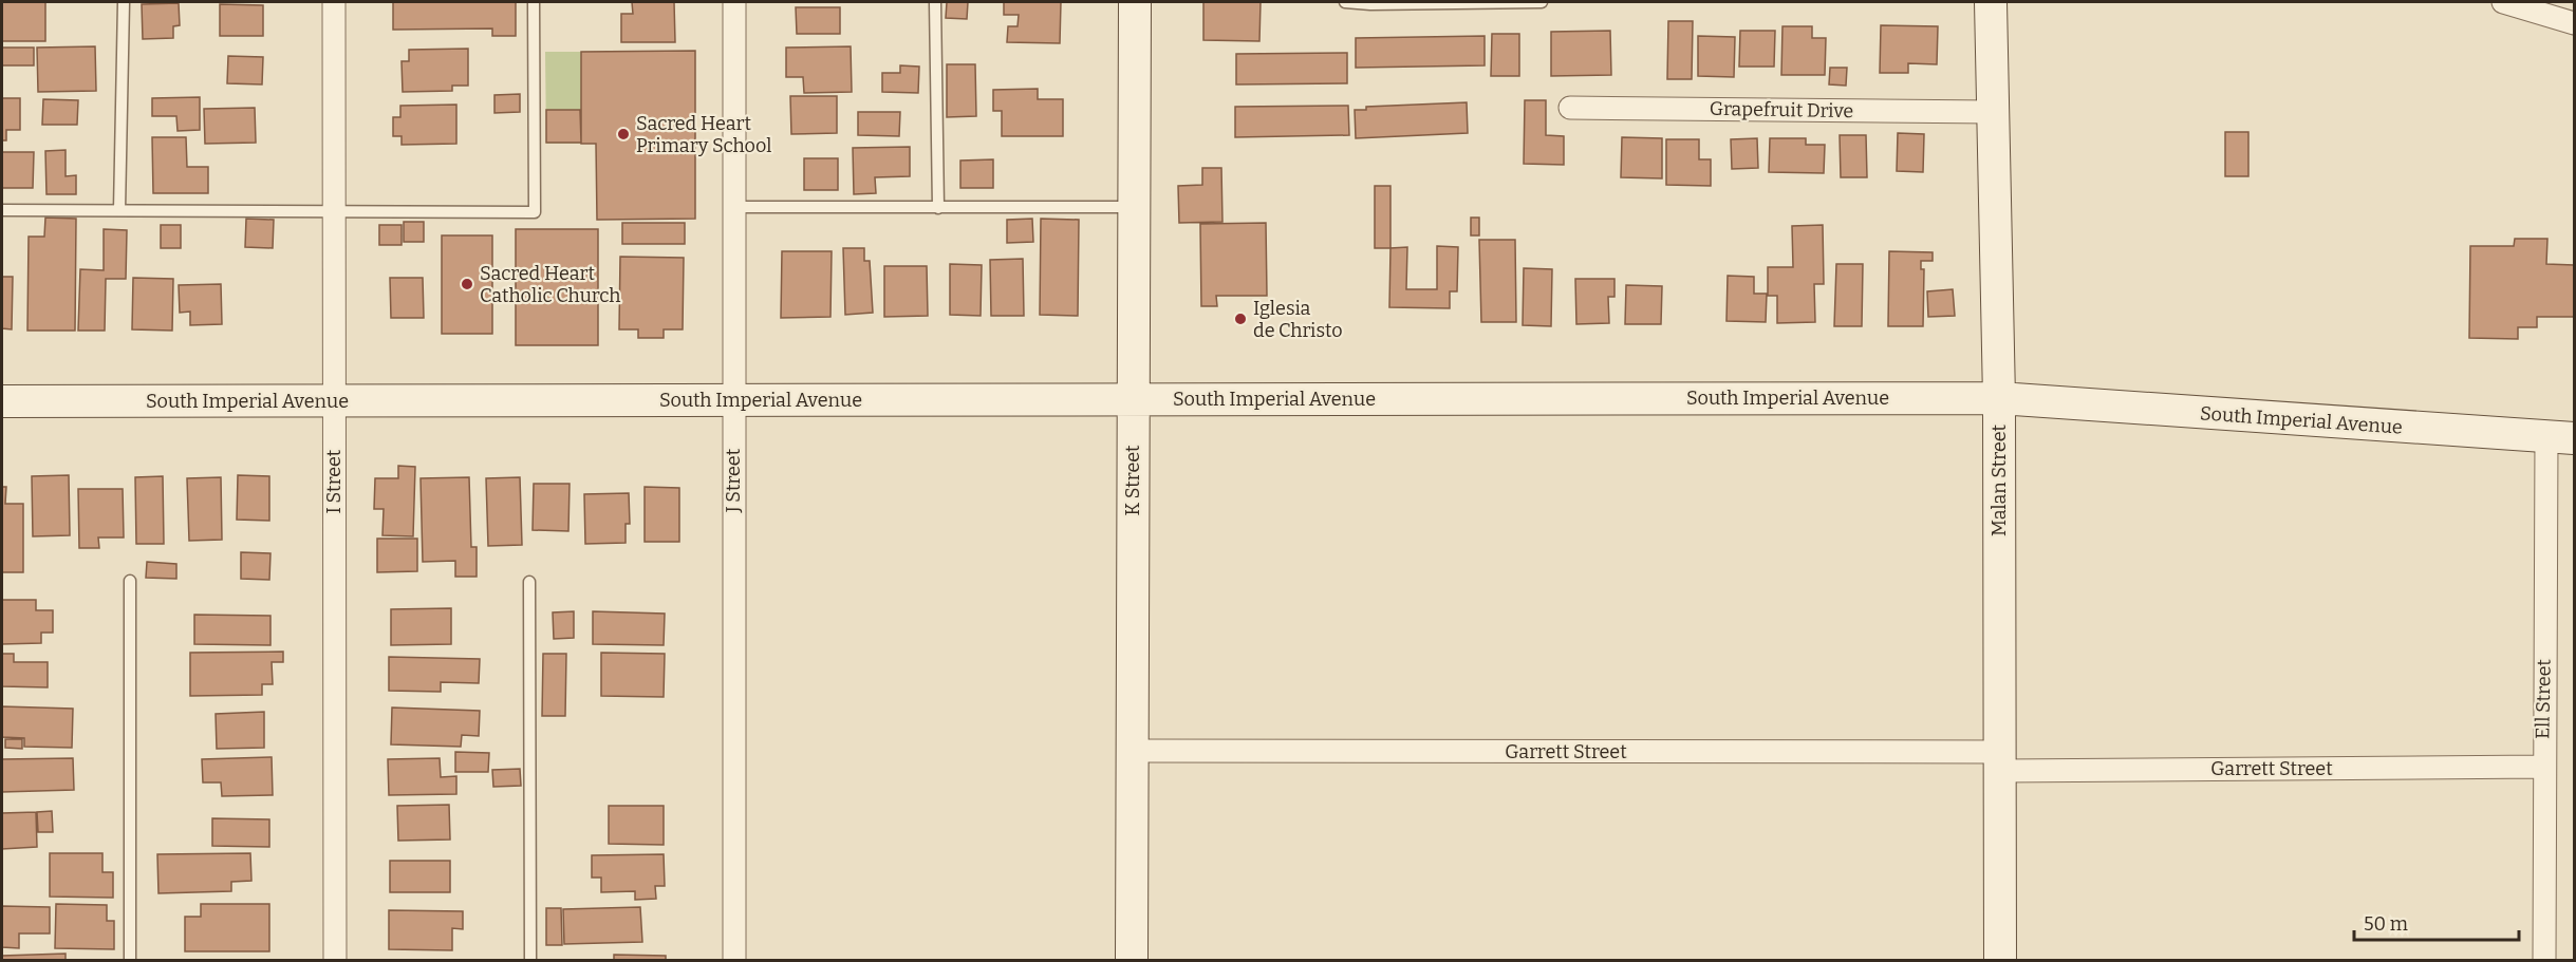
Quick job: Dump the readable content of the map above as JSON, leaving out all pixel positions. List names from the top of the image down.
{
  "streets": {
    "main road": ["South Imperial Avenue", "K Street", "Malan Street"],
    "street": [
      "Grapefruit Drive",
      "J Street",
      "I Street",
      "Ell Street",
      "Garrett Street"
    ]
  },
  "crossings": [
    ["Grapefruit Drive", "Malan Street"],
    ["South Imperial Avenue", "J Street"],
    ["South Imperial Avenue", "K Street"],
    ["South Imperial Avenue", "Malan Street"],
    ["South Imperial Avenue", "I Street"],
    ["South Imperial Avenue", "Ell Street"],
    ["K Street", "Garrett Street"],
    ["Malan Street", "Garrett Street"],
    ["Ell Street", "Garrett Street"]
  ],
  "places": ["Sacred Heart Primary School", "Sacred Heart Catholic Church", "Iglesia de Christo"],
  "scale_bar": "50 m"
}
